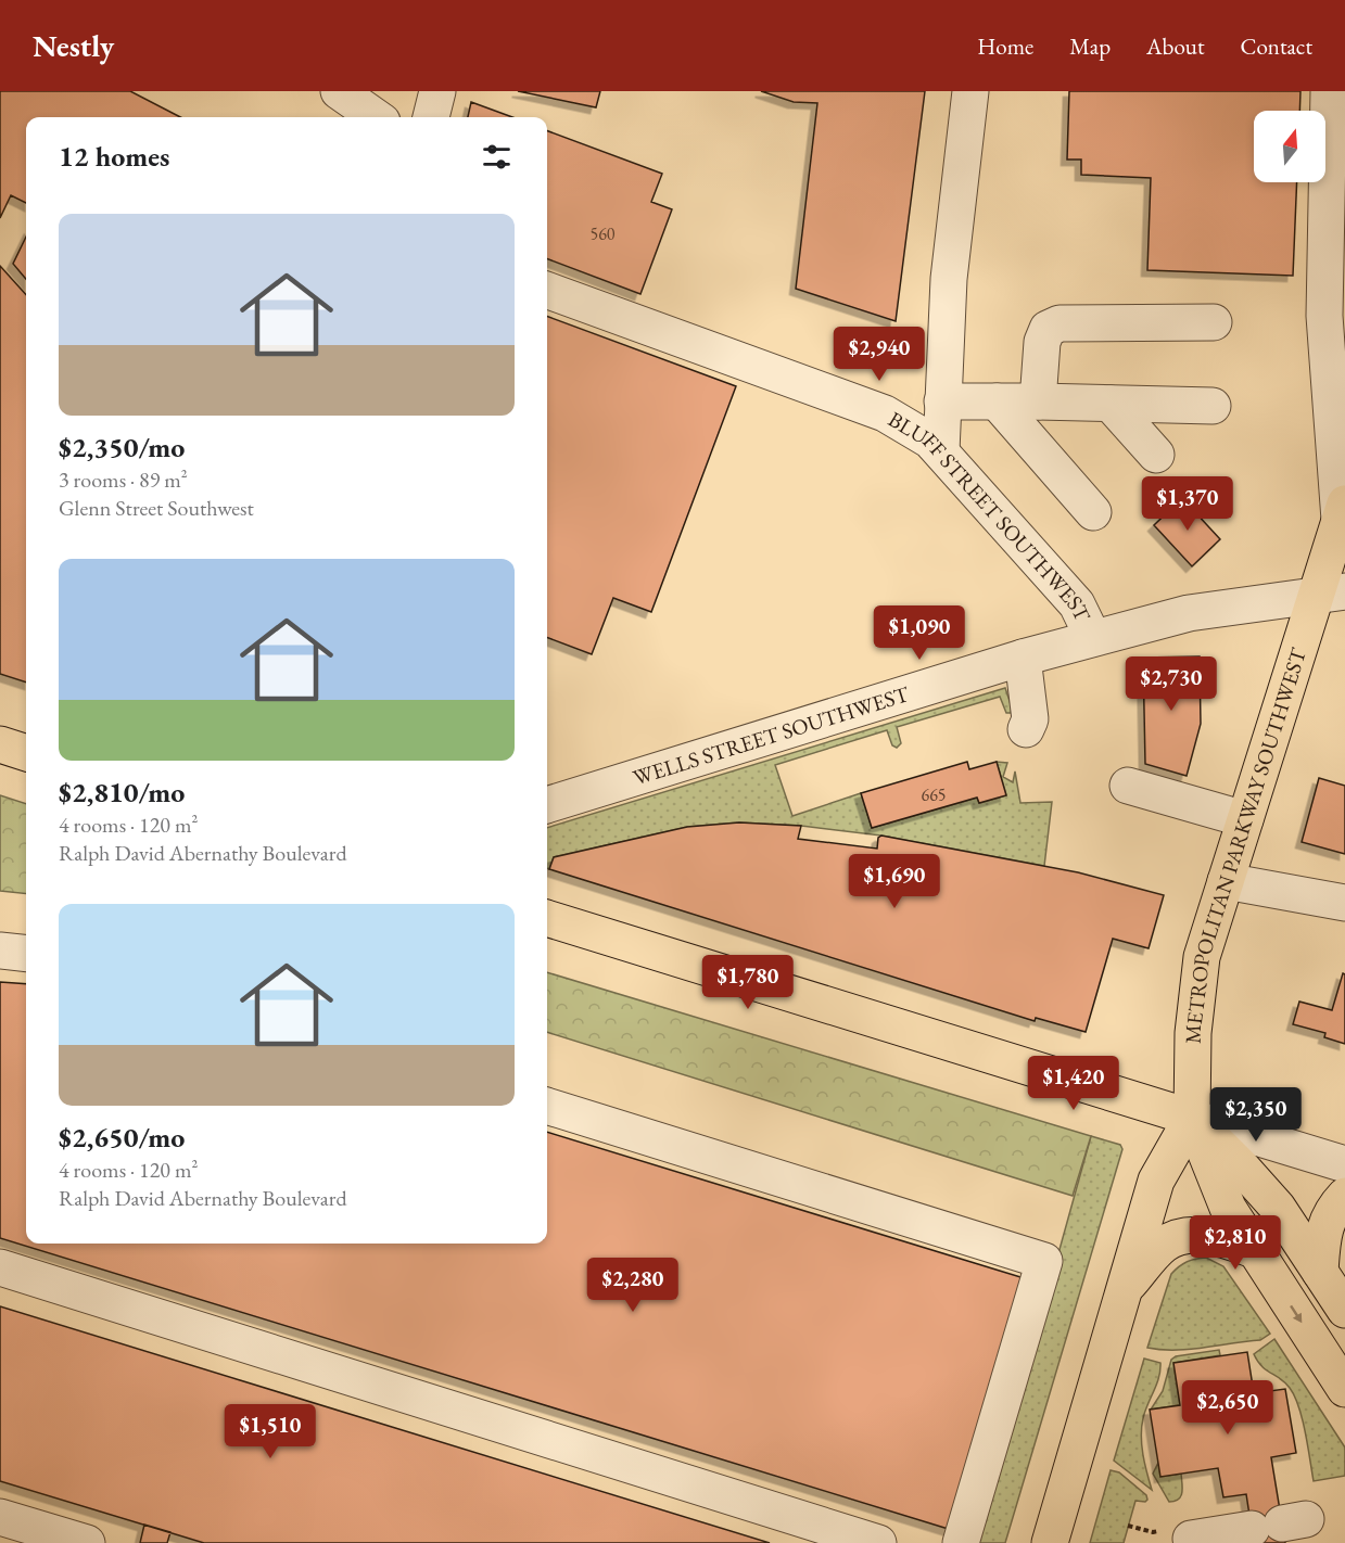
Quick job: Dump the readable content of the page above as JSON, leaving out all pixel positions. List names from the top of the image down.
{
  "streets": {
    "main road": ["METROPOLITAN PARKWAY SOUTHWEST"],
    "street": ["BLUFF STREET SOUTHWEST", "WELLS STREET SOUTHWEST"]
  },
  "crossings": [
    ["BLUFF STREET SOUTHWEST", "WELLS STREET SOUTHWEST"],
    ["WELLS STREET SOUTHWEST", "METROPOLITAN PARKWAY SOUTHWEST"]
  ],
  "house_numbers": ["560", "665"],
  "north": "top",
  "page": {
    "header": "Nestly",
    "nav": [
      "Home",
      "Map",
      "About",
      "Contact"
    ],
    "heading": "12 homes",
    "list": [
      {
        "name": "$2,350/mo",
        "note": "3 rooms · 89 m² · Glenn Street Southwest"
      },
      {
        "name": "$2,810/mo",
        "note": "4 rooms · 120 m² · Ralph David Abernathy Boulevard"
      },
      {
        "name": "$2,650/mo",
        "note": "4 rooms · 120 m² · Ralph David Abernathy Boulevard"
      }
    ],
    "price": [
      "$2,940",
      "$1,370",
      "$1,090",
      "$2,730",
      "$1,690",
      "$1,780",
      "$1,420",
      "$2,350",
      "$2,810",
      "$2,280",
      "$2,650",
      "$1,510"
    ]
  }
}
